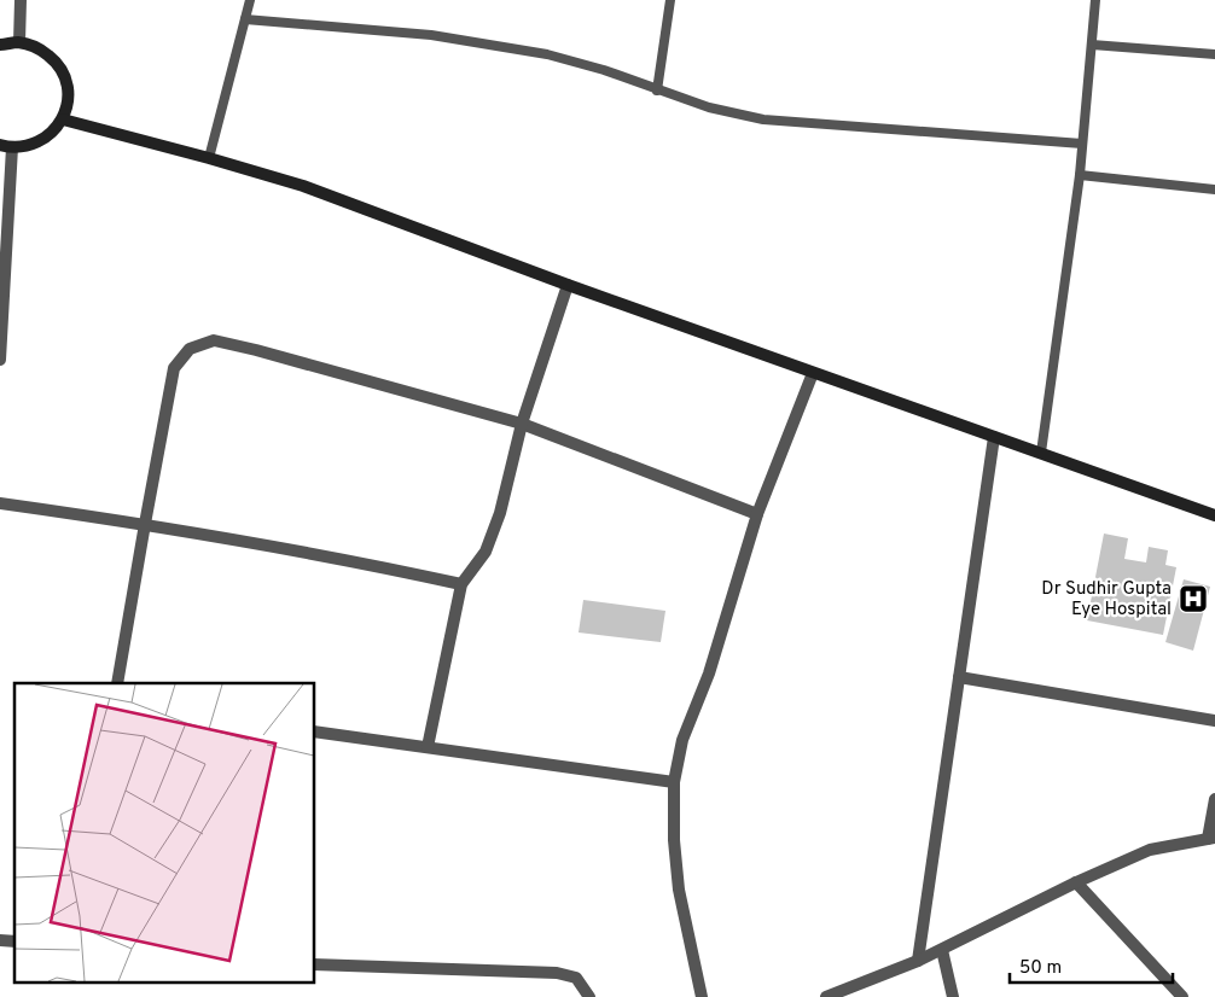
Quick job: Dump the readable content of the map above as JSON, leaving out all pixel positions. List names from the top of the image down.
{
  "places": {
    "hospital": ["Dr Sudhir Gupta Eye Hospital"]
  },
  "scale_bar": "50 m"
}
